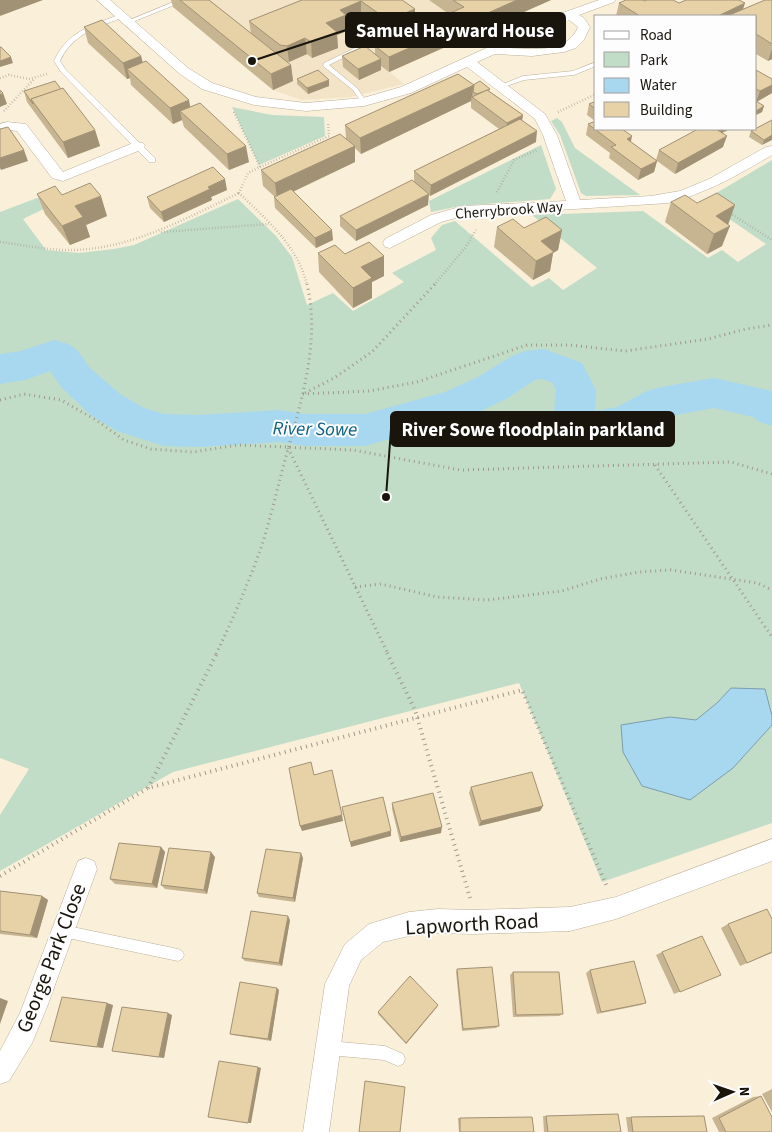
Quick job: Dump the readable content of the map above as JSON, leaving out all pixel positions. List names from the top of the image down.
{
  "streets": {
    "street": ["Cherrybrook Way", "Lapworth Road", "George Park Close"]
  },
  "water": ["River Sowe"],
  "places": ["Samuel Hayward House", "River Sowe floodplain parkland"],
  "legend": [
    "Road",
    "Park",
    "Water",
    "Building"
  ],
  "north": "right"
}
